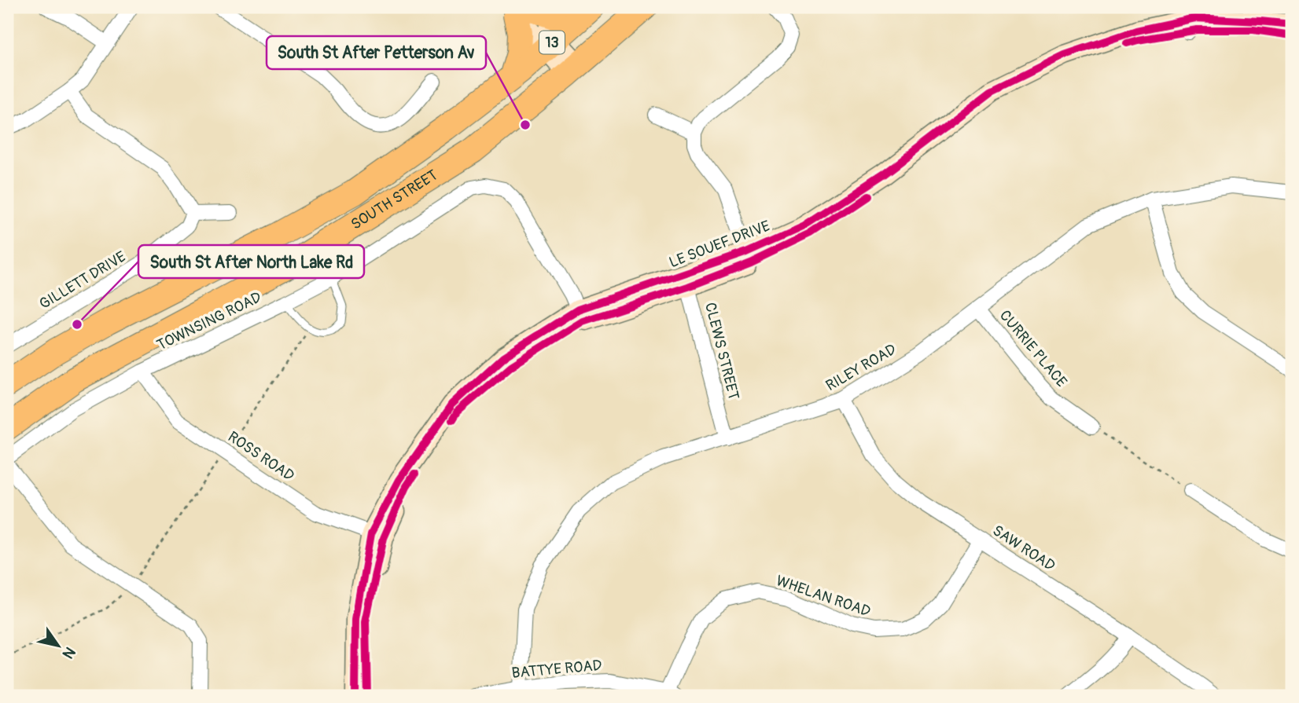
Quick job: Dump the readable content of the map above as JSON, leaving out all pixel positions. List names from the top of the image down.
{
  "streets": {
    "highway": ["13", "SOUTH STREET"],
    "street": [
      "LE SOUEF DRIVE",
      "GILLETT DRIVE",
      "TOWNSING ROAD",
      "CURRIE PLACE",
      "CLEWS STREET",
      "RILEY ROAD",
      "ROSS ROAD",
      "SAW ROAD",
      "WHELAN ROAD",
      "BATTYE ROAD"
    ]
  },
  "crossings": [
    ["LE SOUEF DRIVE", "TOWNSING ROAD"],
    ["LE SOUEF DRIVE", "CLEWS STREET"],
    ["LE SOUEF DRIVE", "ROSS ROAD"],
    ["TOWNSING ROAD", "ROSS ROAD"],
    ["CURRIE PLACE", "RILEY ROAD"],
    ["CLEWS STREET", "RILEY ROAD"],
    ["RILEY ROAD", "SAW ROAD"],
    ["RILEY ROAD", "BATTYE ROAD"],
    ["SAW ROAD", "WHELAN ROAD"],
    ["WHELAN ROAD", "BATTYE ROAD"]
  ],
  "places": ["South St After Petterson Av", "South St After North Lake Rd"],
  "north": "bottom right"
}
